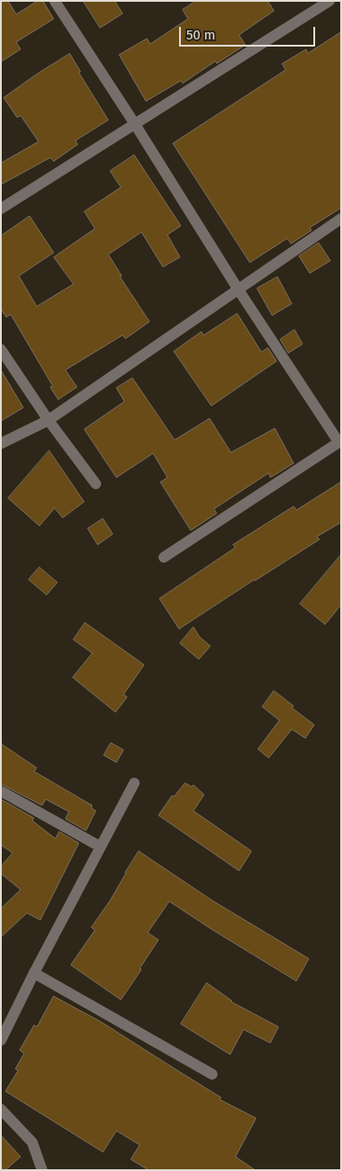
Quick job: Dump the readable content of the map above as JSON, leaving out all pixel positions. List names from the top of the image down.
{
  "scale_bar": "50 m"
}
